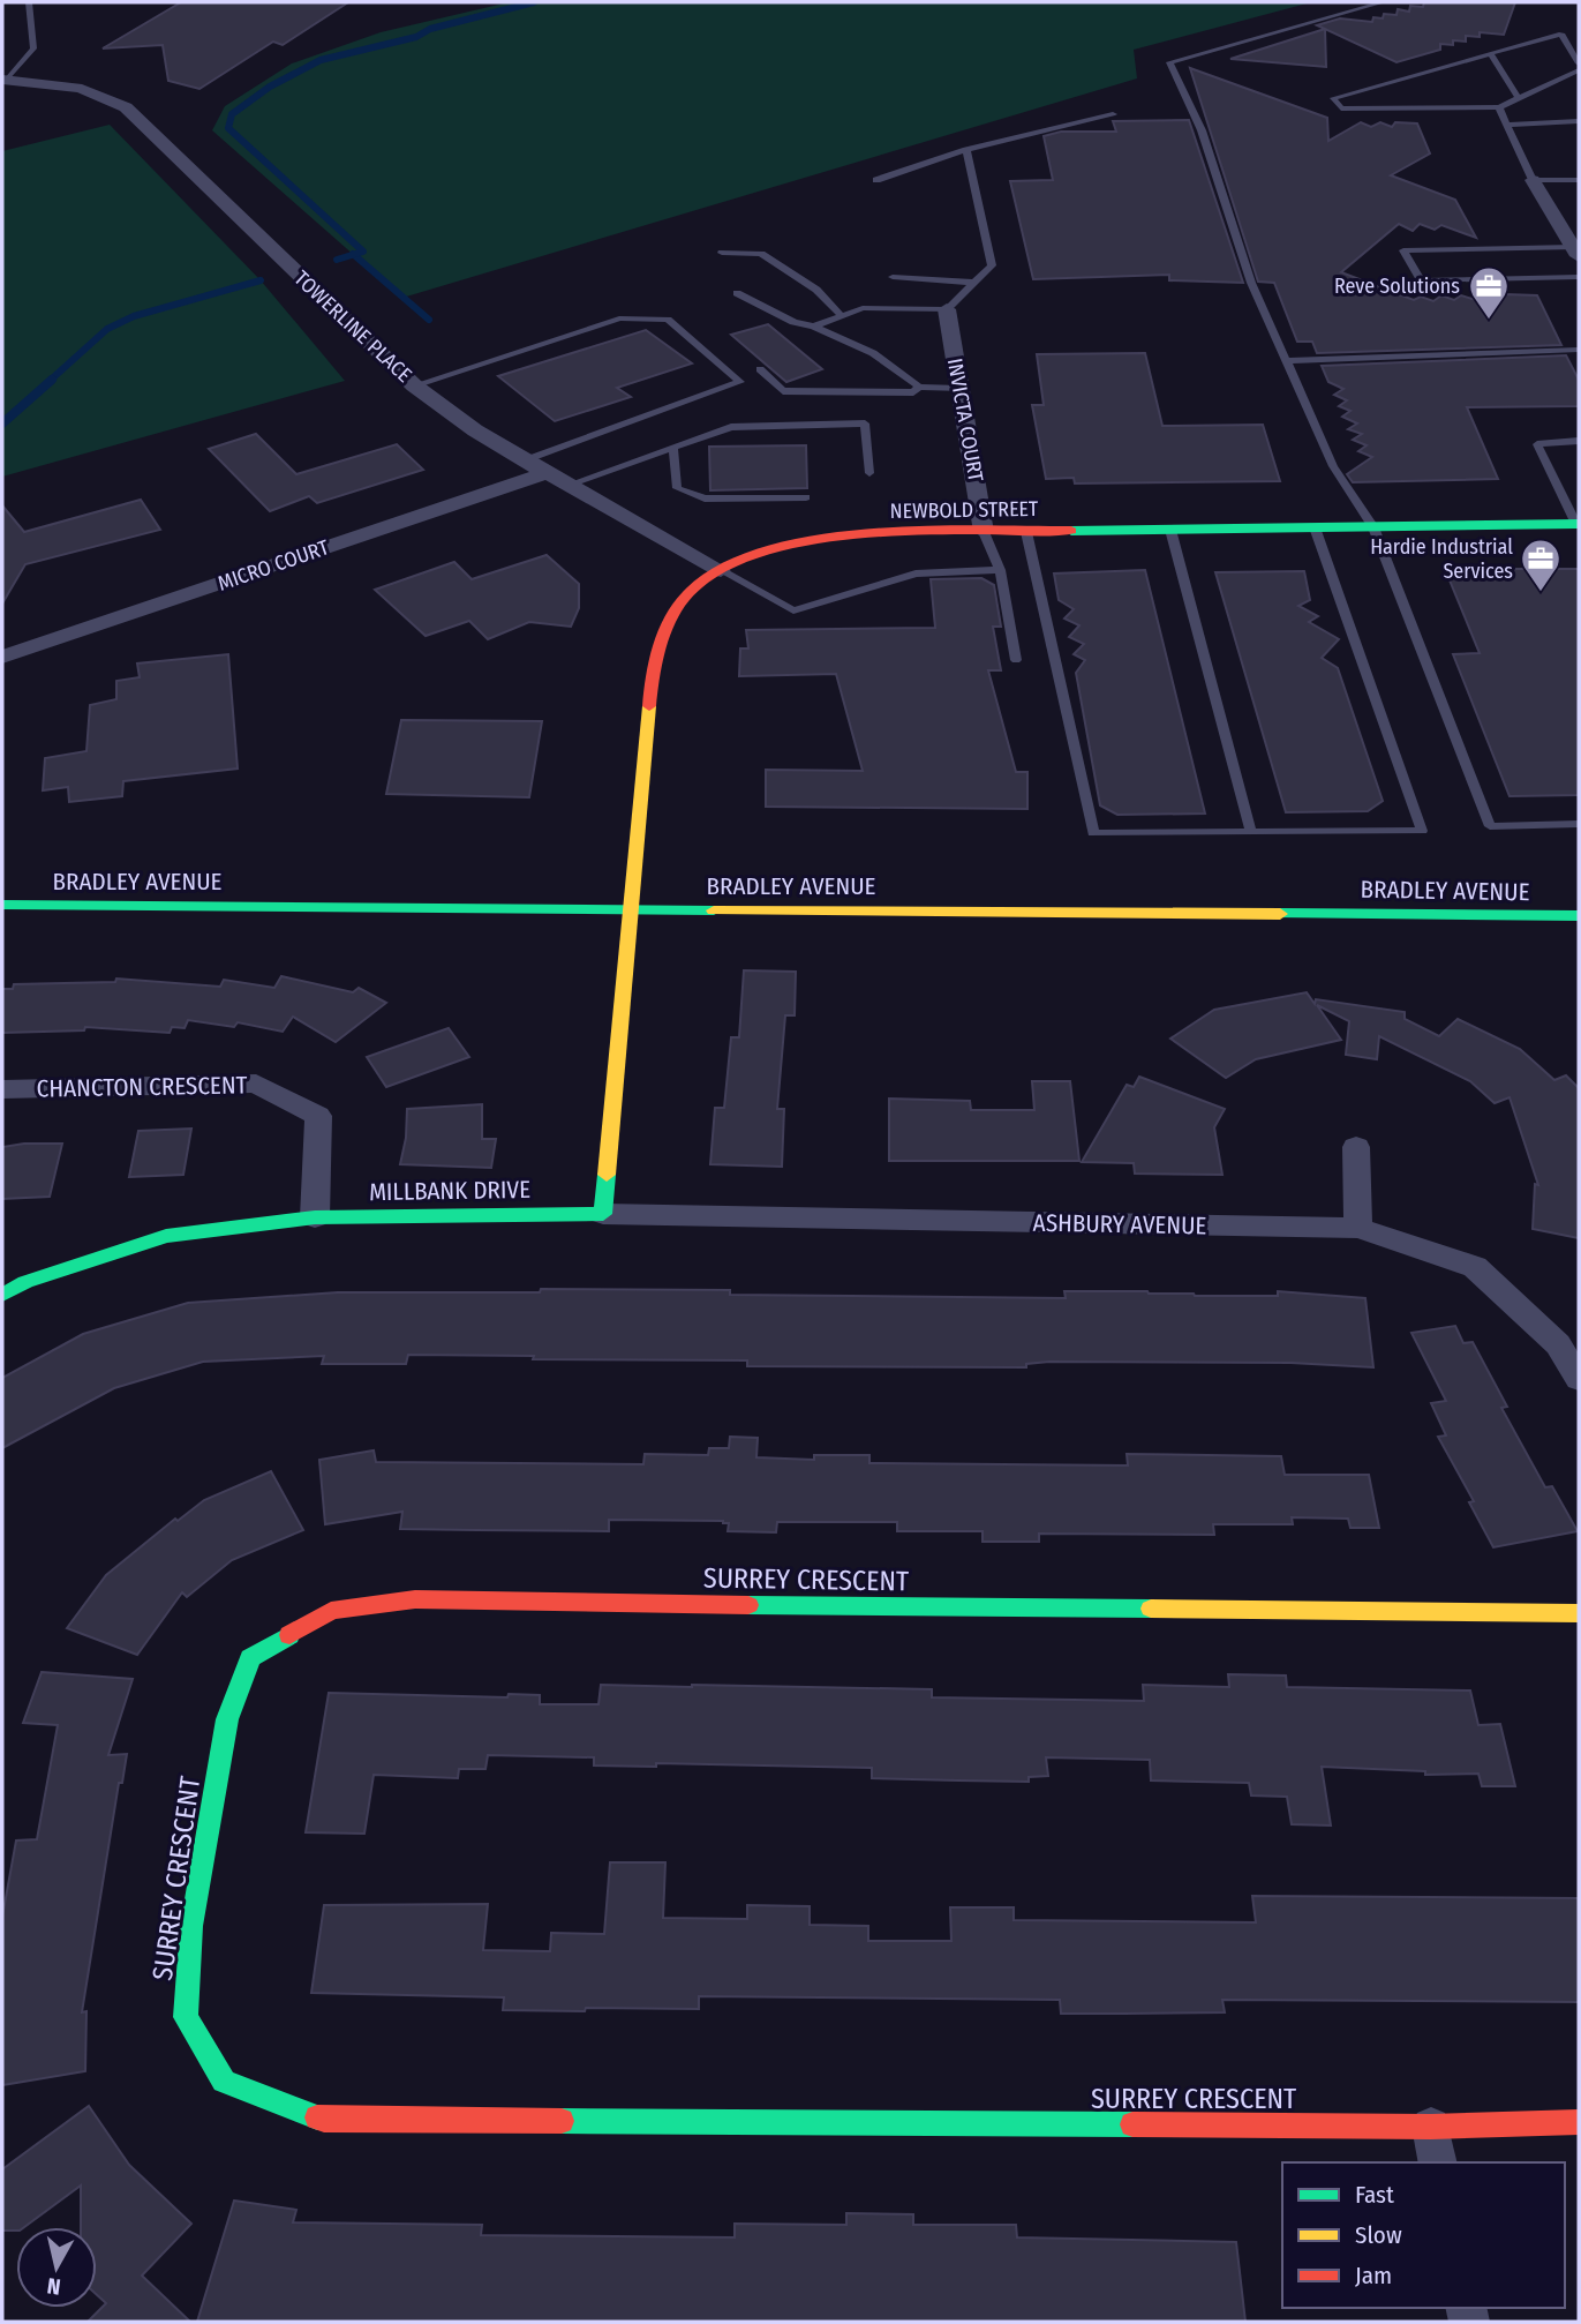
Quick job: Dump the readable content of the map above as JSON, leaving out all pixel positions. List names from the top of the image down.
{
  "streets": {
    "street": [
      "TOWERLINE PLACE",
      "INVICTA COURT",
      "NEWBOLD STREET",
      "MICRO COURT",
      "BRADLEY AVENUE",
      "CHANCTON CRESCENT",
      "MILLBANK DRIVE",
      "ASHBURY AVENUE",
      "SURREY CRESCENT"
    ]
  },
  "crossings": [
    ["TOWERLINE PLACE", "NEWBOLD STREET"],
    ["TOWERLINE PLACE", "MICRO COURT"],
    ["INVICTA COURT", "NEWBOLD STREET"],
    ["NEWBOLD STREET", "BRADLEY AVENUE"],
    ["CHANCTON CRESCENT", "MILLBANK DRIVE"],
    ["MILLBANK DRIVE", "ASHBURY AVENUE"]
  ],
  "places": {
    "office": ["Reve Solutions", "Hardie Industrial Services"]
  },
  "legend": ["Fast", "Slow", "Jam"],
  "north": "bottom"
}
